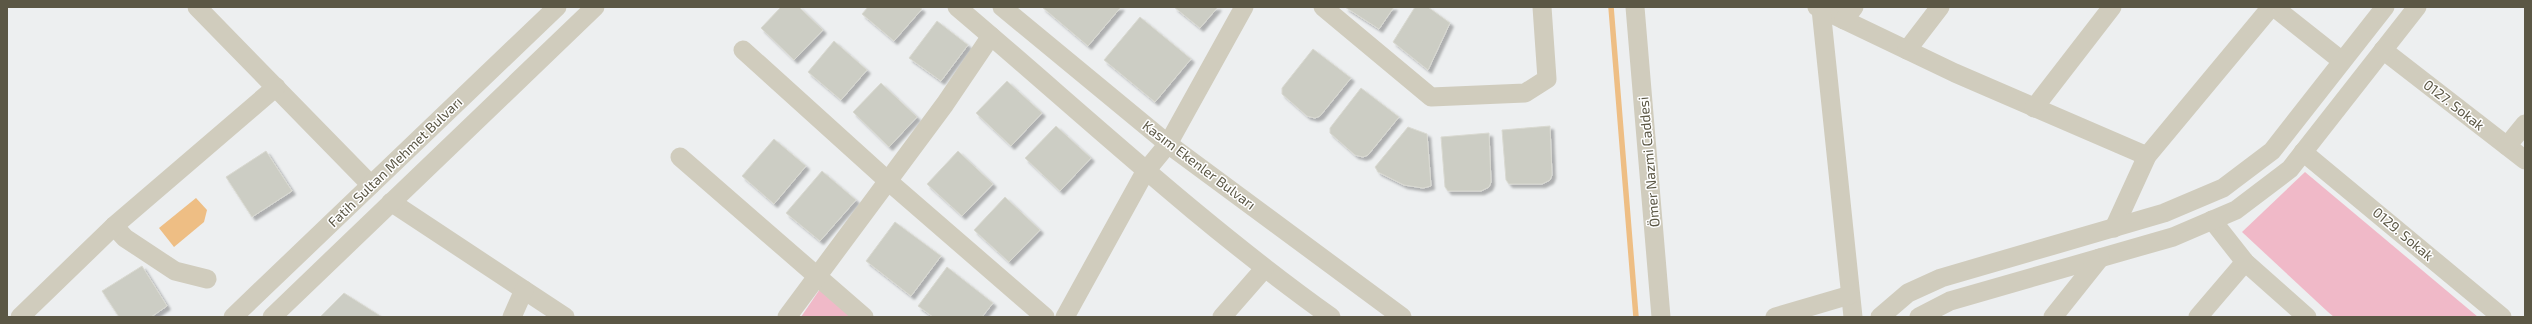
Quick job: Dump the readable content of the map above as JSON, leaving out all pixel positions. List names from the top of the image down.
{
  "streets": {
    "street": [
      "0127. Sokak",
      "Fatih Sultan Mehmet Bulvarı",
      "Ömer Nazmi Caddesi",
      "Kasım Ekenler Bulvarı",
      "0129. Sokak"
    ]
  }
}
